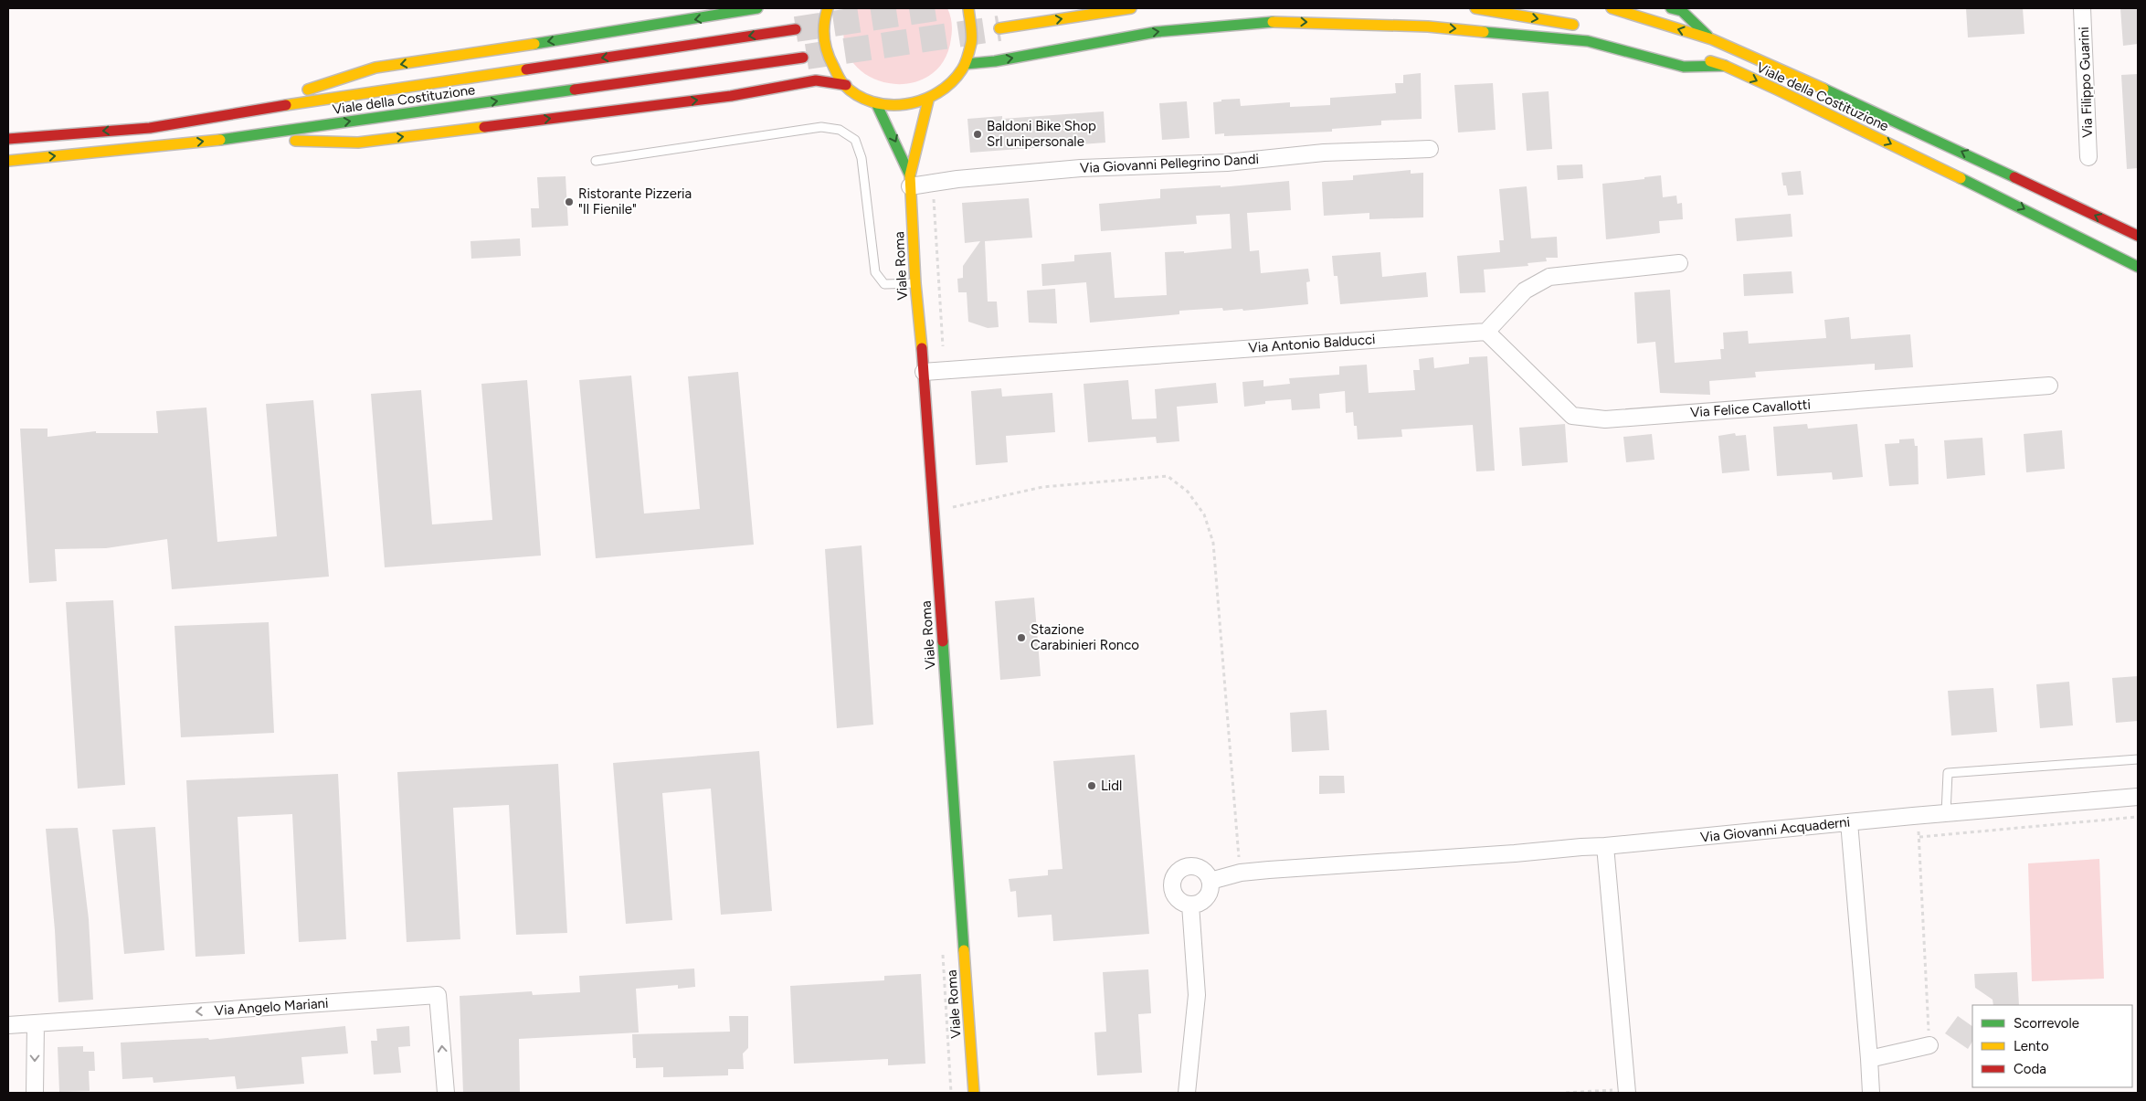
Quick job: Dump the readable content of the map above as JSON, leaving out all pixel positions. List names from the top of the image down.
{
  "streets": {
    "main road": ["Viale della Costituzione", "Viale Roma"],
    "street": [
      "Via Filippo Guarini",
      "Via Giovanni Pellegrino Dandi",
      "Via Antonio Balducci",
      "Via Felice Cavallotti",
      "Via Giovanni Acquaderni",
      "Via Angelo Mariani"
    ]
  },
  "crossings": [
    ["Via Giovanni Pellegrino Dandi", "Viale Roma"],
    ["Viale Roma", "Via Antonio Balducci"],
    ["Via Antonio Balducci", "Via Felice Cavallotti"]
  ],
  "one_way": ["Via Angelo Mariani"],
  "places": [
    "Baldoni Bike Shop Srl unipersonale",
    "Ristorante Pizzeria \"Il Fienile\"",
    "Stazione Carabinieri Ronco",
    "Lidl"
  ],
  "legend": ["Scorrevole", "Lento", "Coda"]
}
